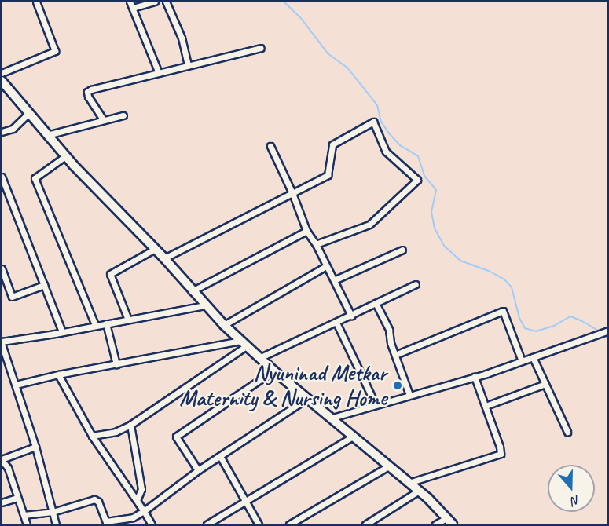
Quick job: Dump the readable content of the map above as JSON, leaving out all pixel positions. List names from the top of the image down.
{
  "places": ["Nyuninad Metkar Maternity & Nursing Home"],
  "north": "bottom"
}
